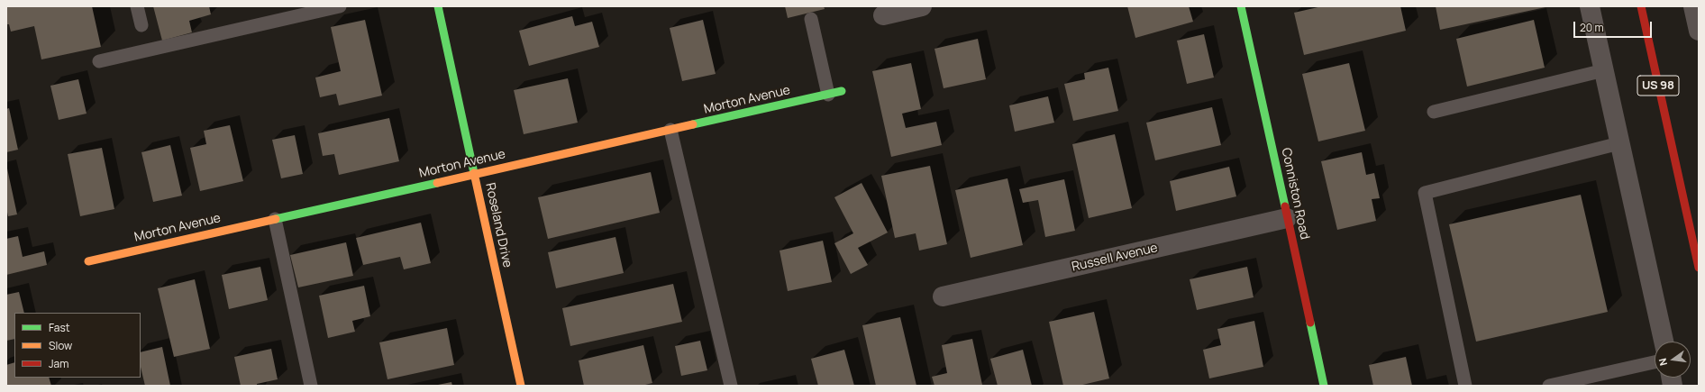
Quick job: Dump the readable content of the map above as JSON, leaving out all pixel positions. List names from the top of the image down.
{
  "streets": {
    "street": [
      "US 98",
      "Morton Avenue",
      "Conniston Road",
      "Roseland Drive",
      "Russell Avenue"
    ]
  },
  "crossings": [
    ["Morton Avenue", "Roseland Drive"],
    ["Conniston Road", "Russell Avenue"]
  ],
  "legend": ["Fast", "Slow", "Jam"],
  "scale_bar": "20 m",
  "north": "left"
}
